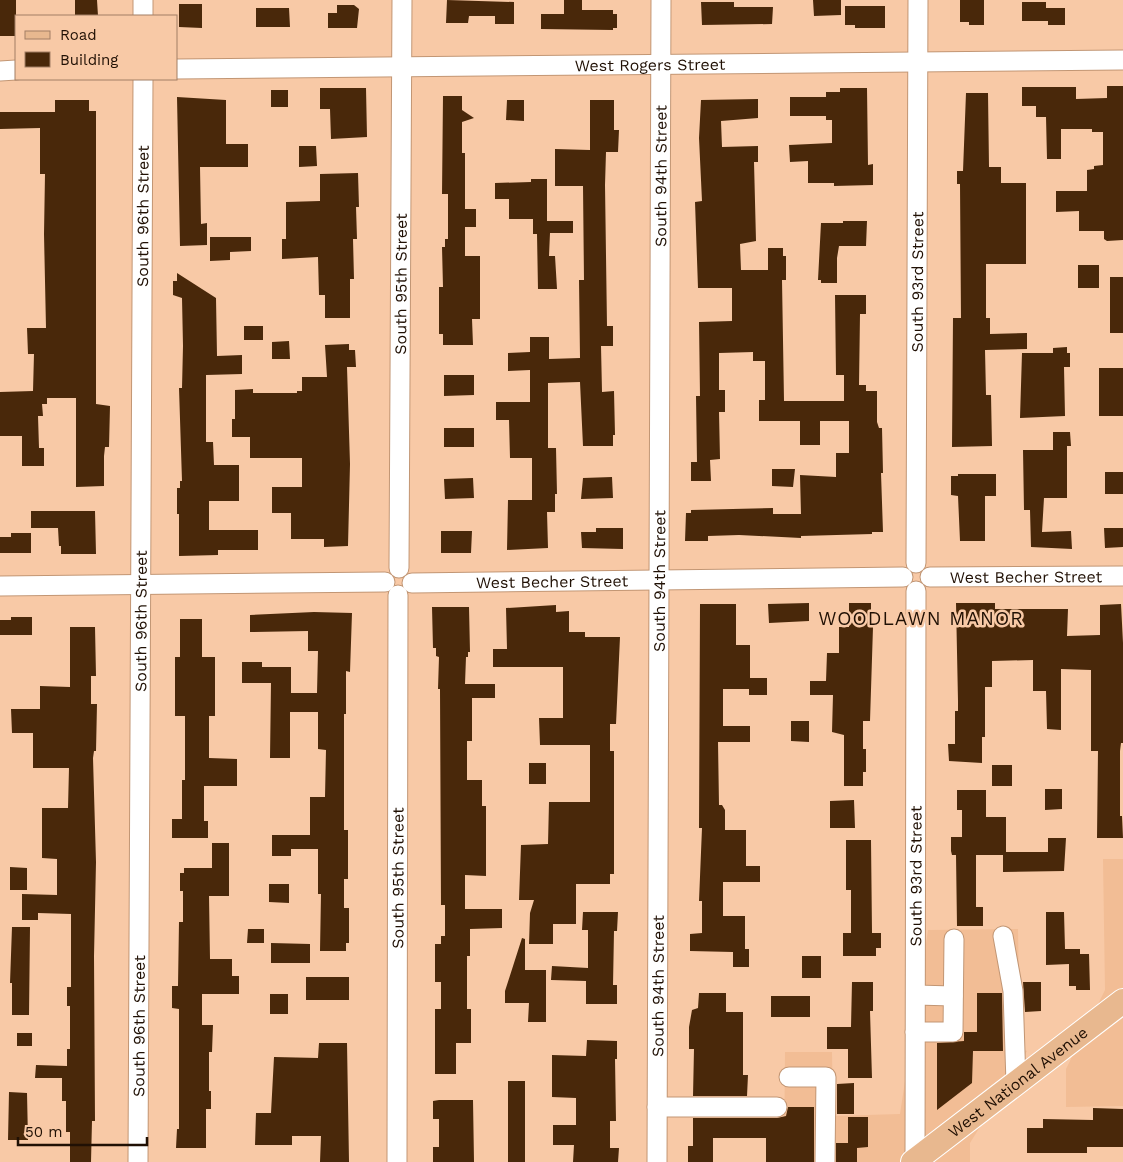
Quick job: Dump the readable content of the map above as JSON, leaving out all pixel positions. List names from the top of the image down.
{
  "streets": {
    "main road": ["West National Avenue"],
    "street": [
      "West Rogers Street",
      "South 94th Street",
      "South 96th Street",
      "South 93rd Street",
      "South 95th Street",
      "West Becher Street"
    ]
  },
  "crossings": [
    ["West Rogers Street", "South 94th Street"],
    ["West Rogers Street", "South 93rd Street"],
    ["West Rogers Street", "South 95th Street"],
    ["South 94th Street", "West Becher Street"],
    ["South 96th Street", "West Becher Street"],
    ["South 93rd Street", "West Becher Street"],
    ["South 93rd Street", "West National Avenue"],
    ["South 95th Street", "West Becher Street"]
  ],
  "districts": ["WOODLAWN MANOR"],
  "legend": ["Road", "Building"],
  "scale_bar": "50 m"
}
